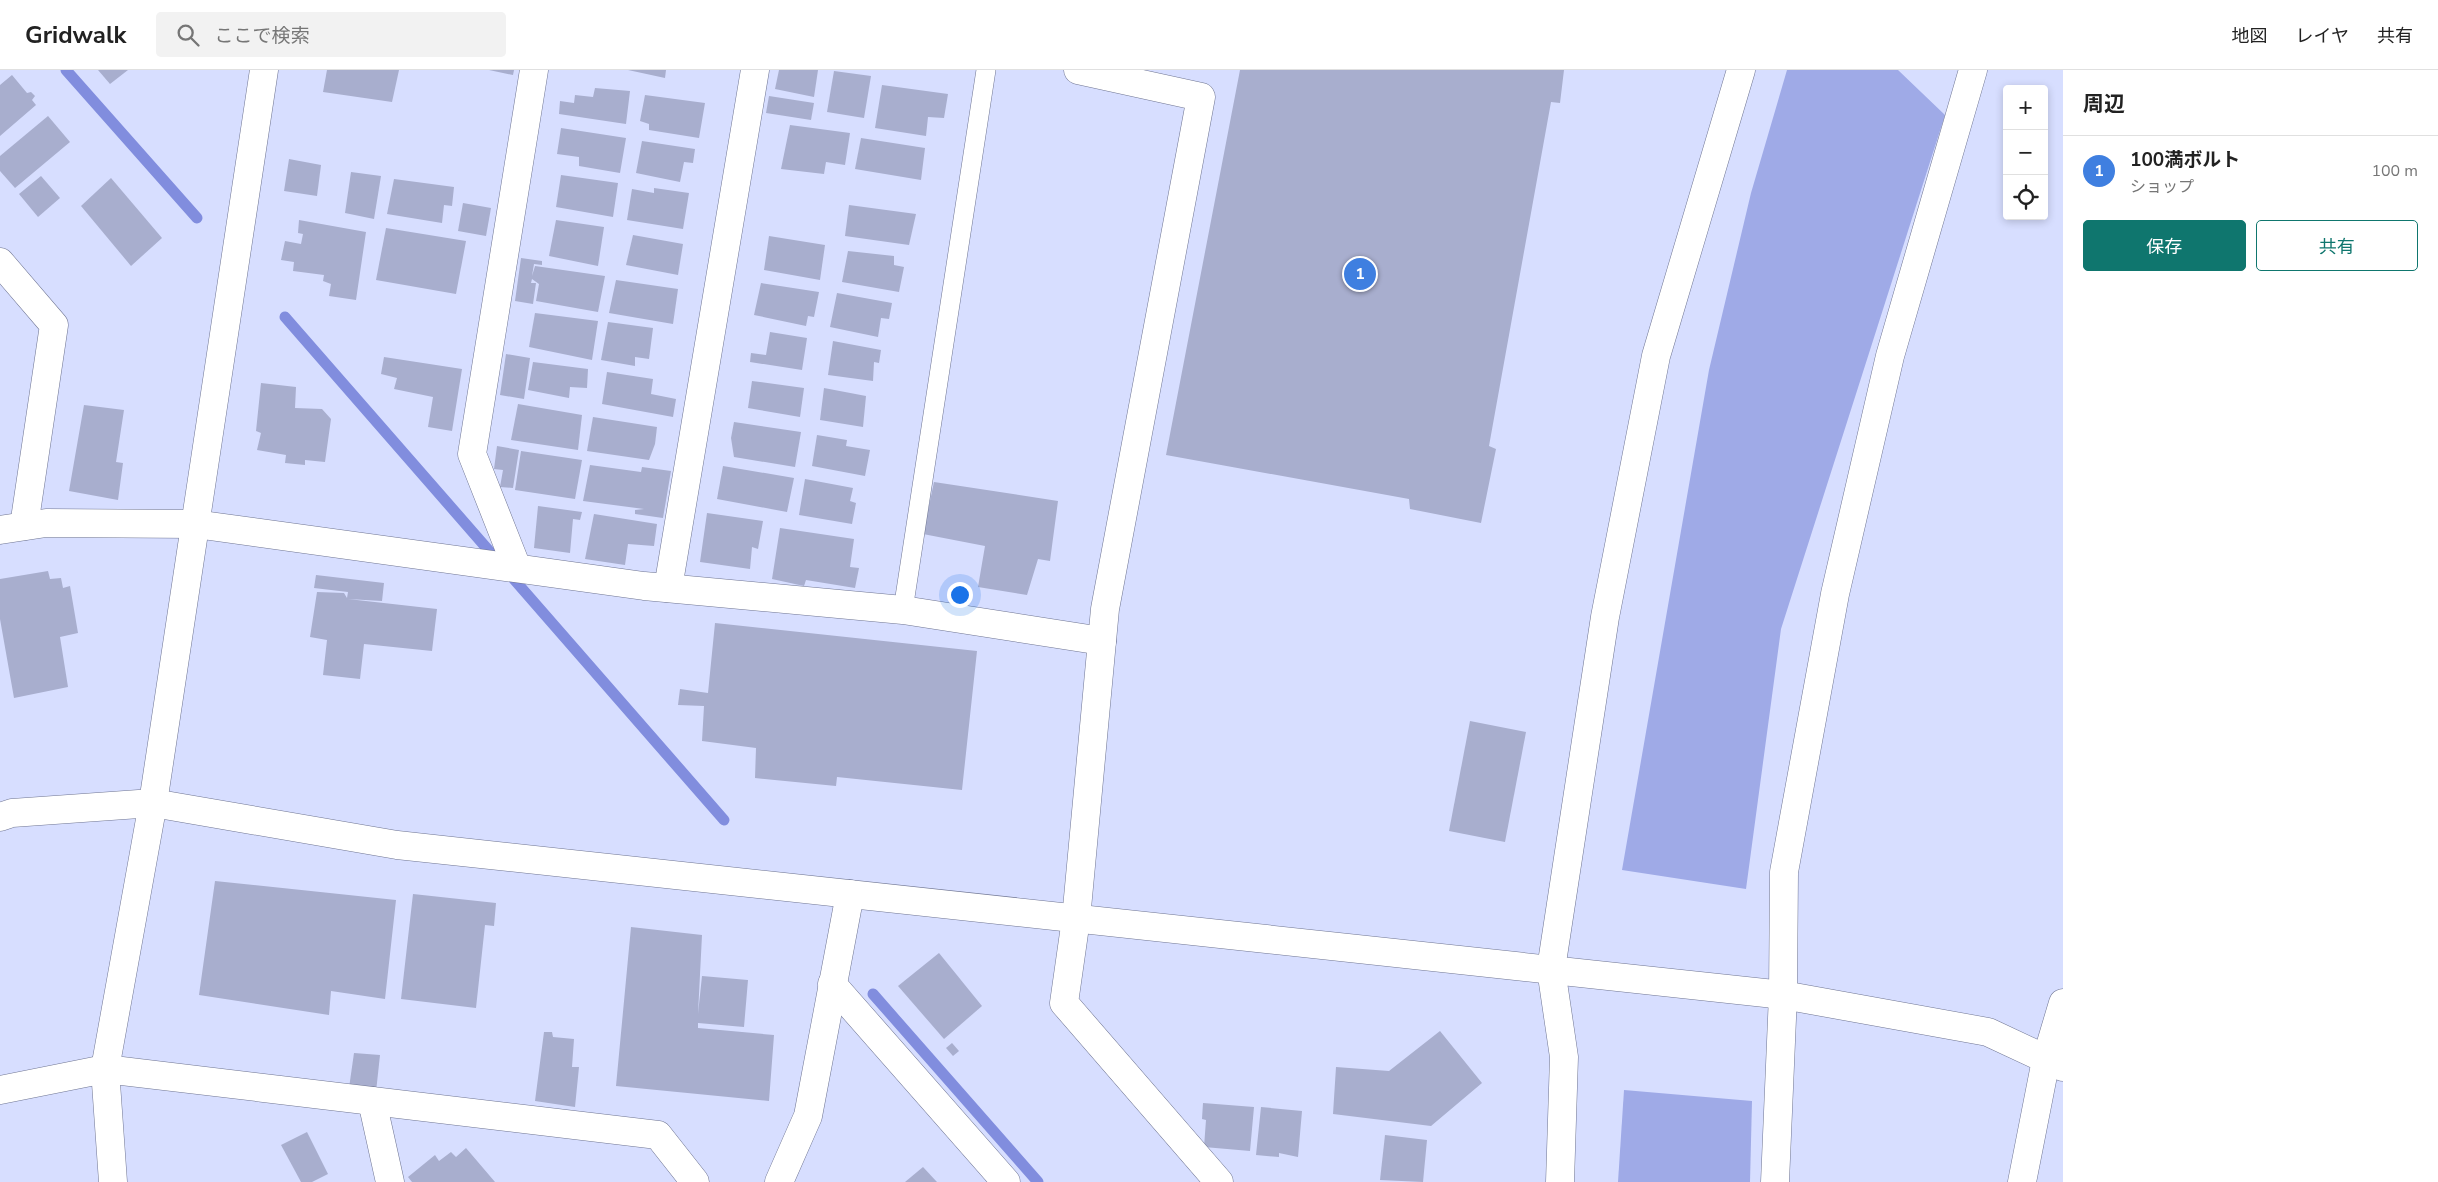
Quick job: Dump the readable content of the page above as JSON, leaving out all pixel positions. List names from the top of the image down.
{
  "page": {
    "header": "Gridwalk",
    "search": "ここで検索",
    "nav": ["地図", "レイヤ", "共有"],
    "heading": "周辺",
    "map_buttons": ["+", "−"],
    "list": [
      {
        "mark": "1",
        "name": "100満ボルト",
        "note": "ショップ",
        "value": "100 m"
      }
    ],
    "buttons": ["保存", "共有"],
    "pins": "1"
  }
}
